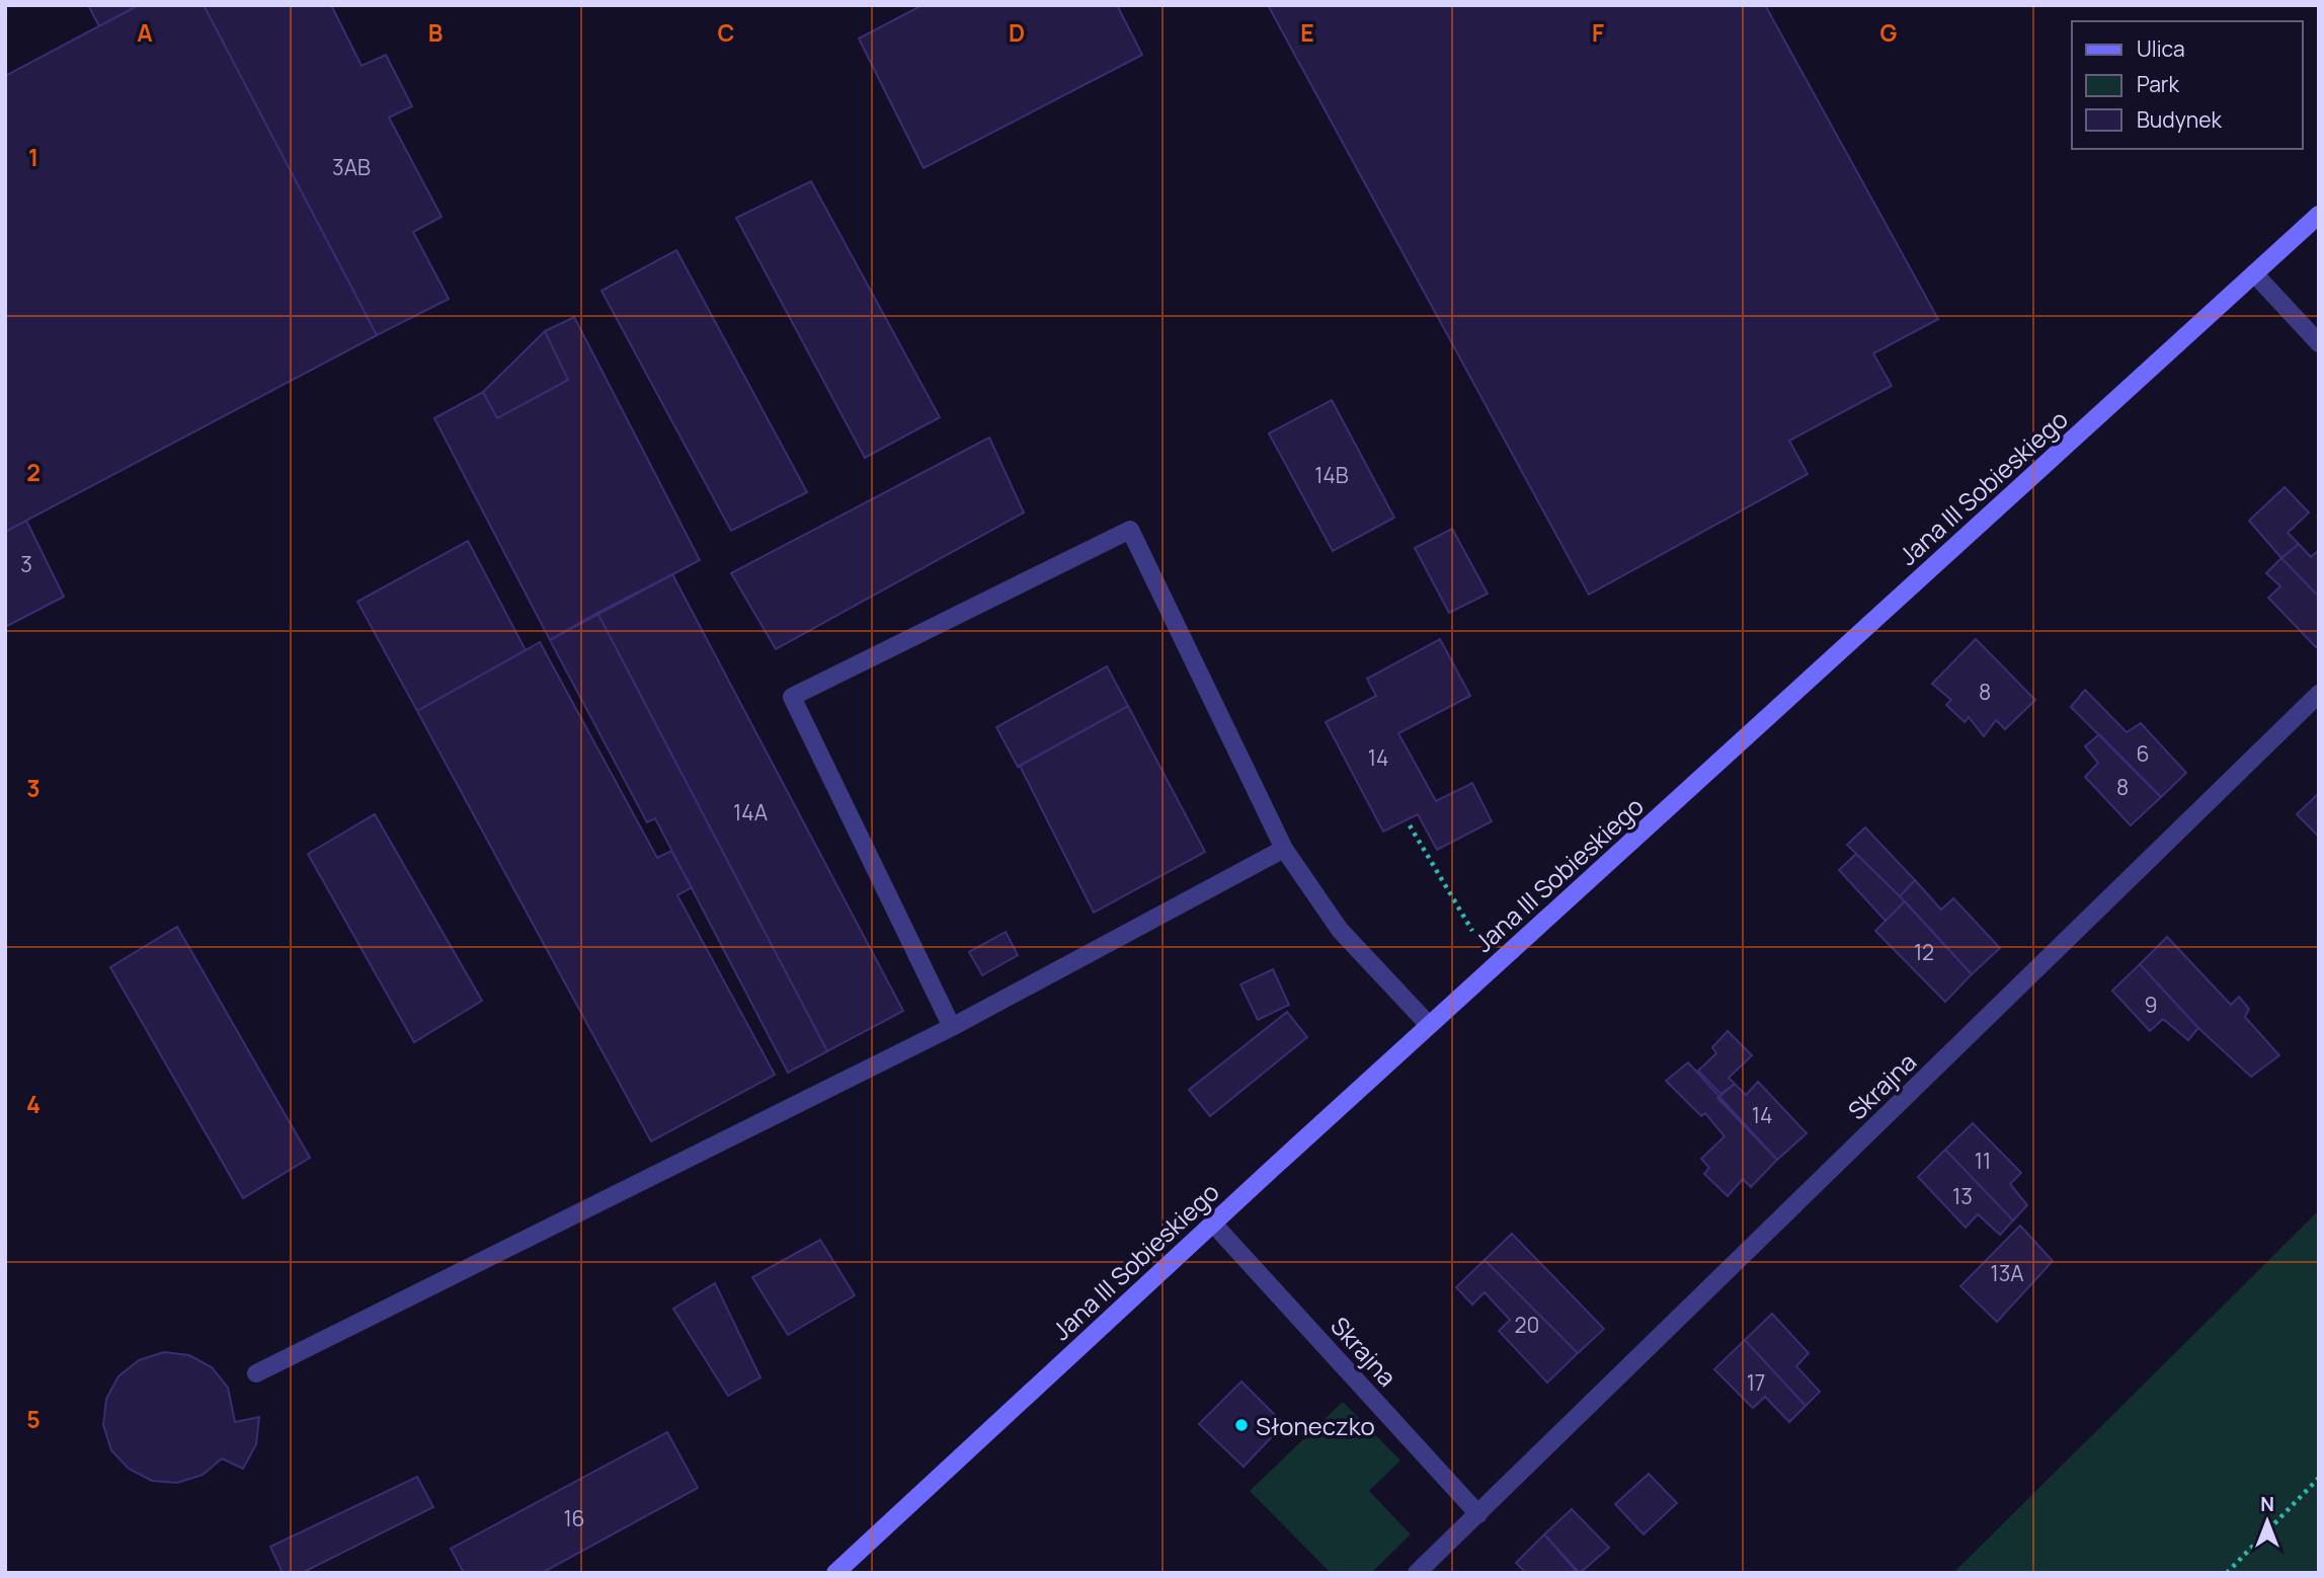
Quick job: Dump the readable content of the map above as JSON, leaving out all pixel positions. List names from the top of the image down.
{
  "streets": {
    "street": ["Jana III Sobieskiego", "Skrajna"]
  },
  "crossings": [
    ["Jana III Sobieskiego", "Skrajna"]
  ],
  "places": ["Słoneczko"],
  "house_numbers": [
    "3AB",
    "14B",
    "3",
    "8",
    "6",
    "14",
    "8",
    "14A",
    "12",
    "9",
    "14",
    "11",
    "13",
    "13A",
    "20",
    "17",
    "16"
  ],
  "legend": ["Ulica", "Park", "Budynek"],
  "north": "top",
  "grid": {
    "columns": [
      "A",
      "B",
      "C",
      "D",
      "E",
      "F",
      "G"
    ],
    "rows": [
      "1",
      "2",
      "3",
      "4",
      "5"
    ]
  }
}
